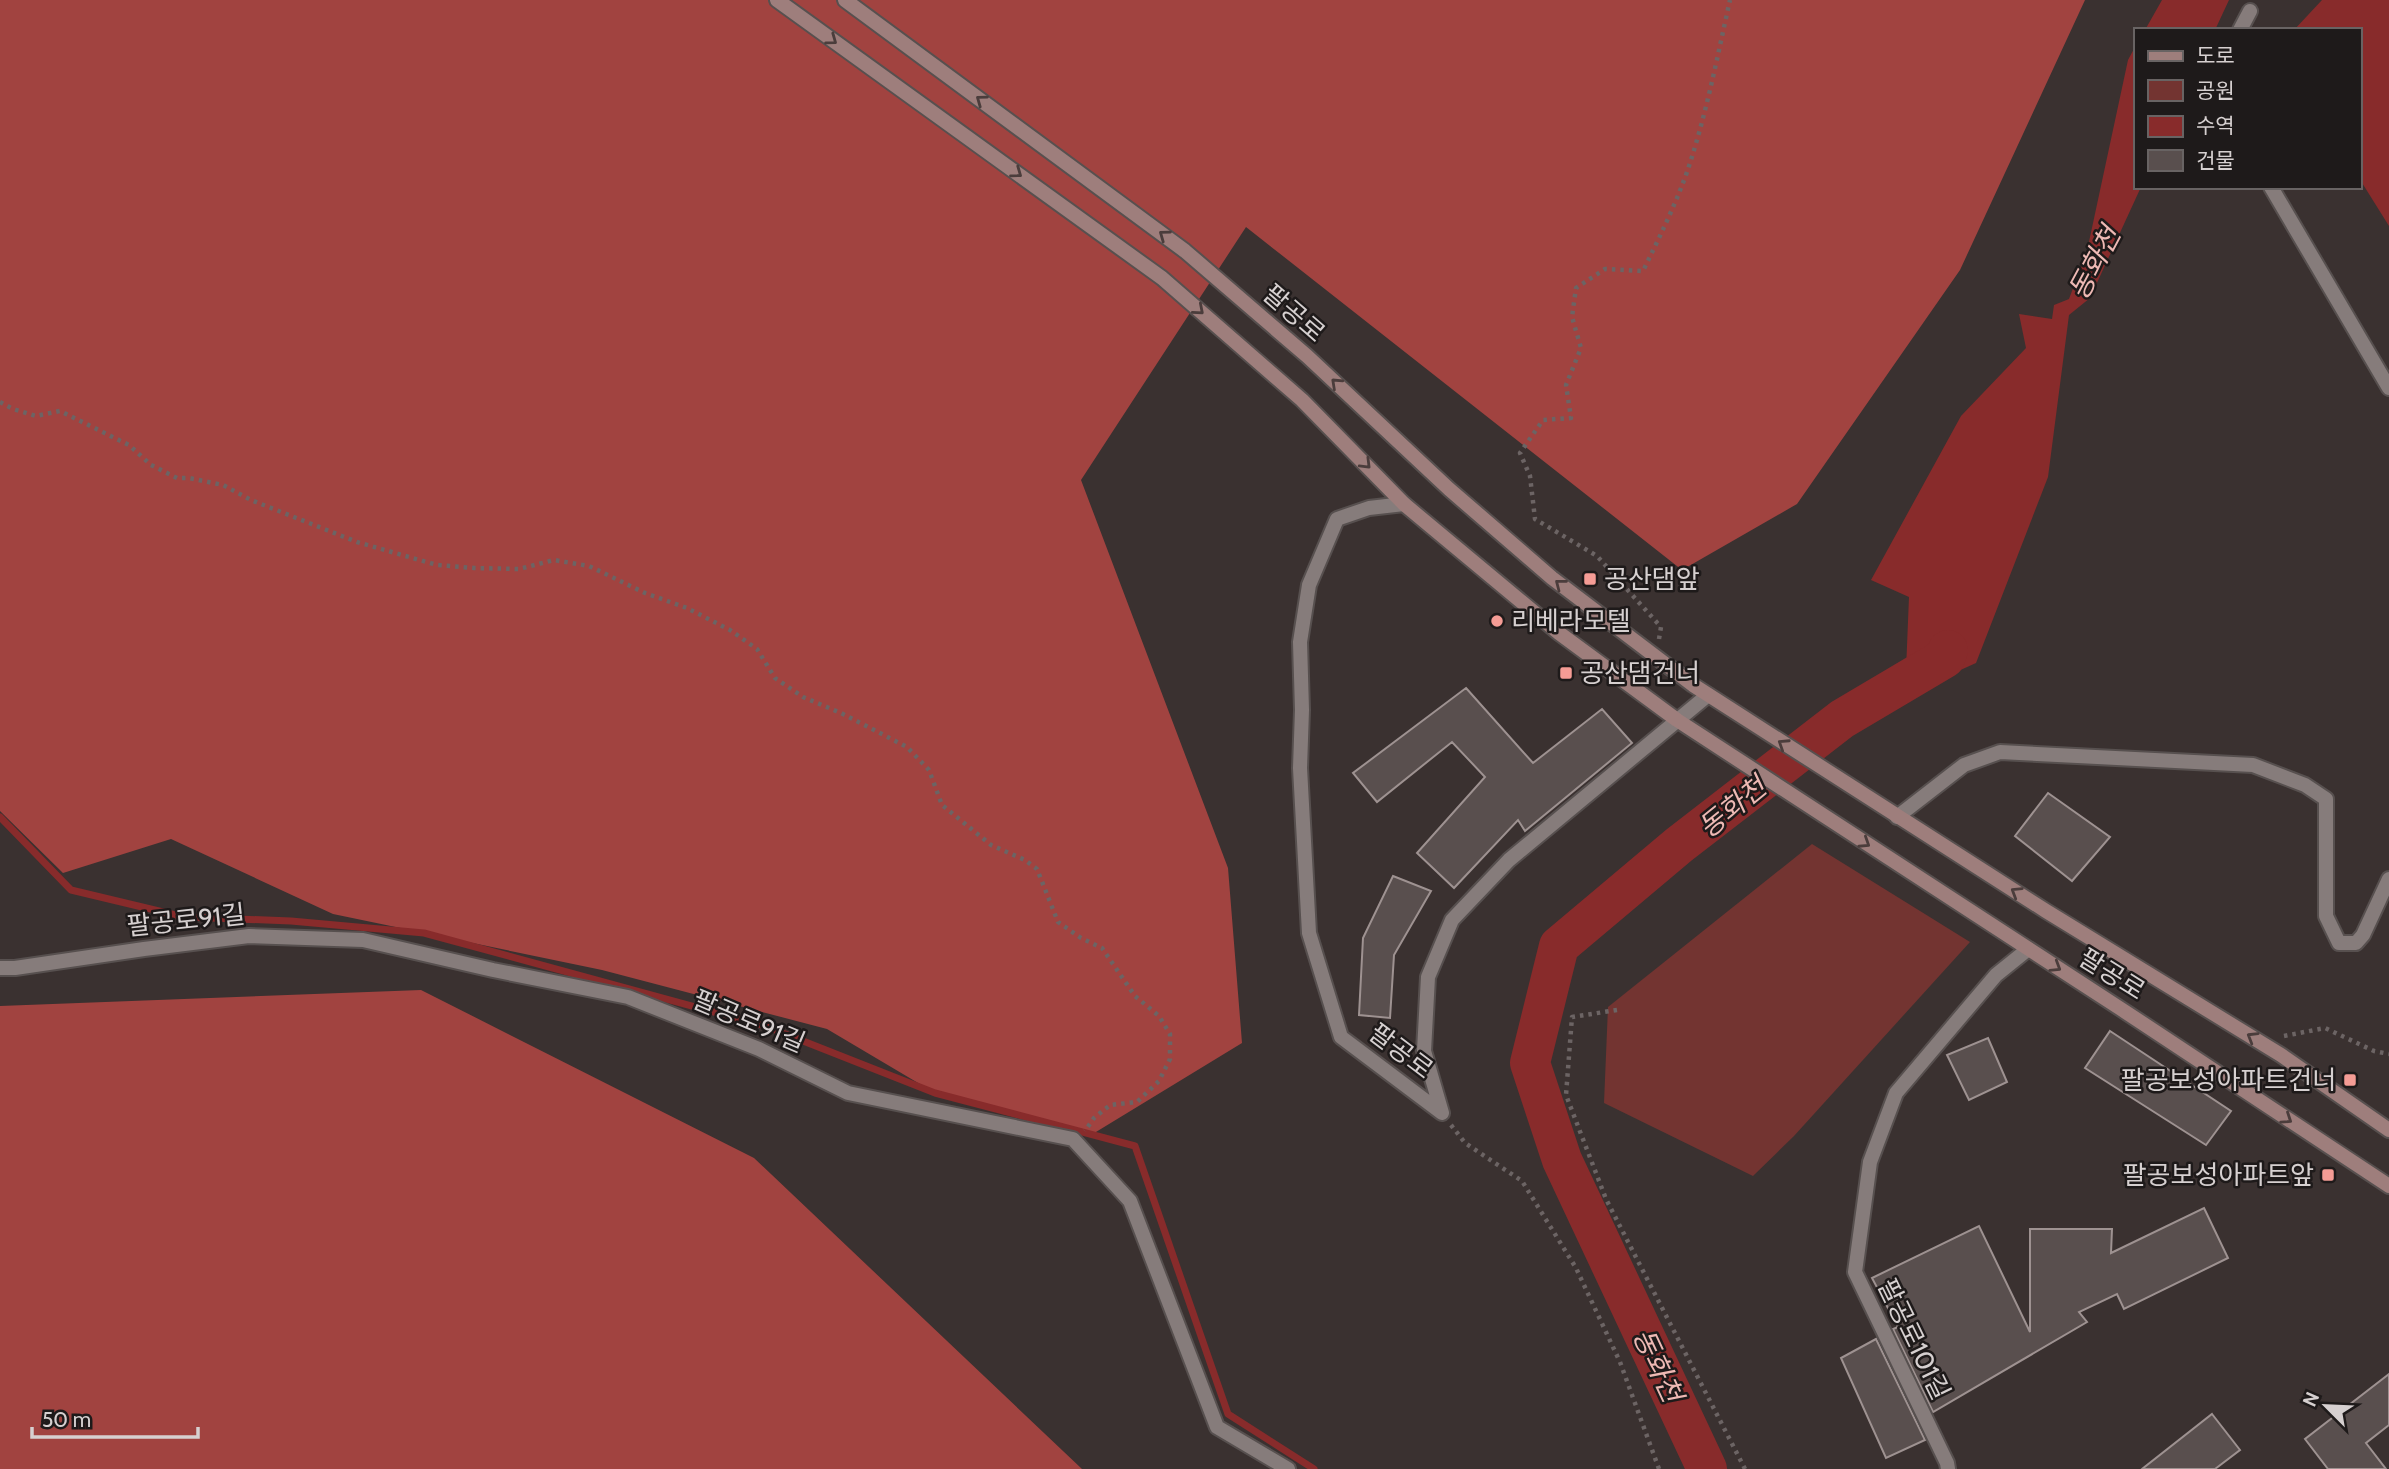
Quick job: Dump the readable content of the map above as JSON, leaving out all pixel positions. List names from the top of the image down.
{
  "streets": {
    "main road": ["팔공로"],
    "street": ["팔공로91길", "팔공로101길"]
  },
  "crossings": [
    ["팔공로", "팔공로101길"]
  ],
  "water": ["동화천"],
  "places": {
    "transit": [
      "공산댐앞",
      "공산댐건너",
      "팔공보성아파트건너",
      "팔공보성아파트앞"
    ],
    "other": ["리베라모텔"]
  },
  "legend": [
    "도로",
    "공원",
    "수역",
    "건물"
  ],
  "scale_bar": "50 m",
  "north": "top left"
}
